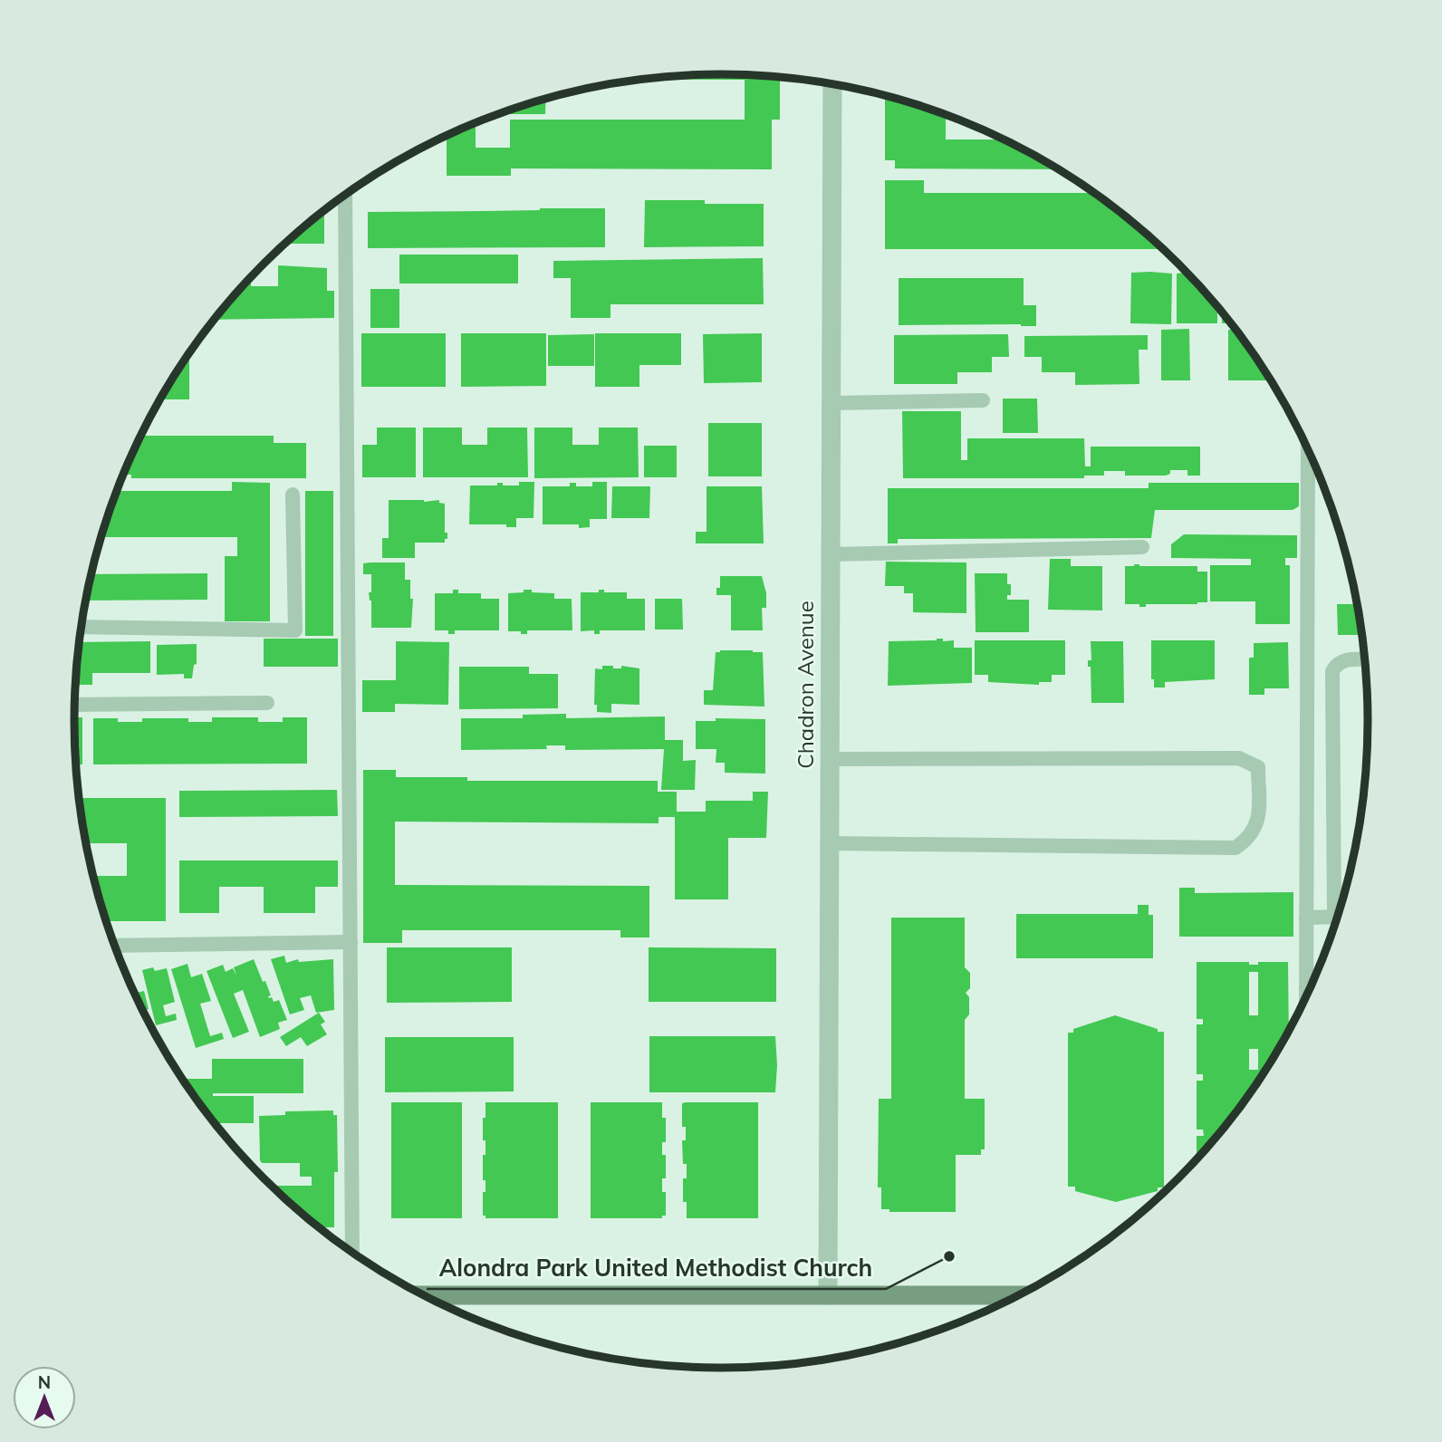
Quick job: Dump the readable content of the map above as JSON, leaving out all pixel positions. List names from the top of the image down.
{
  "streets": {
    "street": ["Chadron Avenue"]
  },
  "places": ["Alondra Park United Methodist Church"],
  "north": "top"
}
